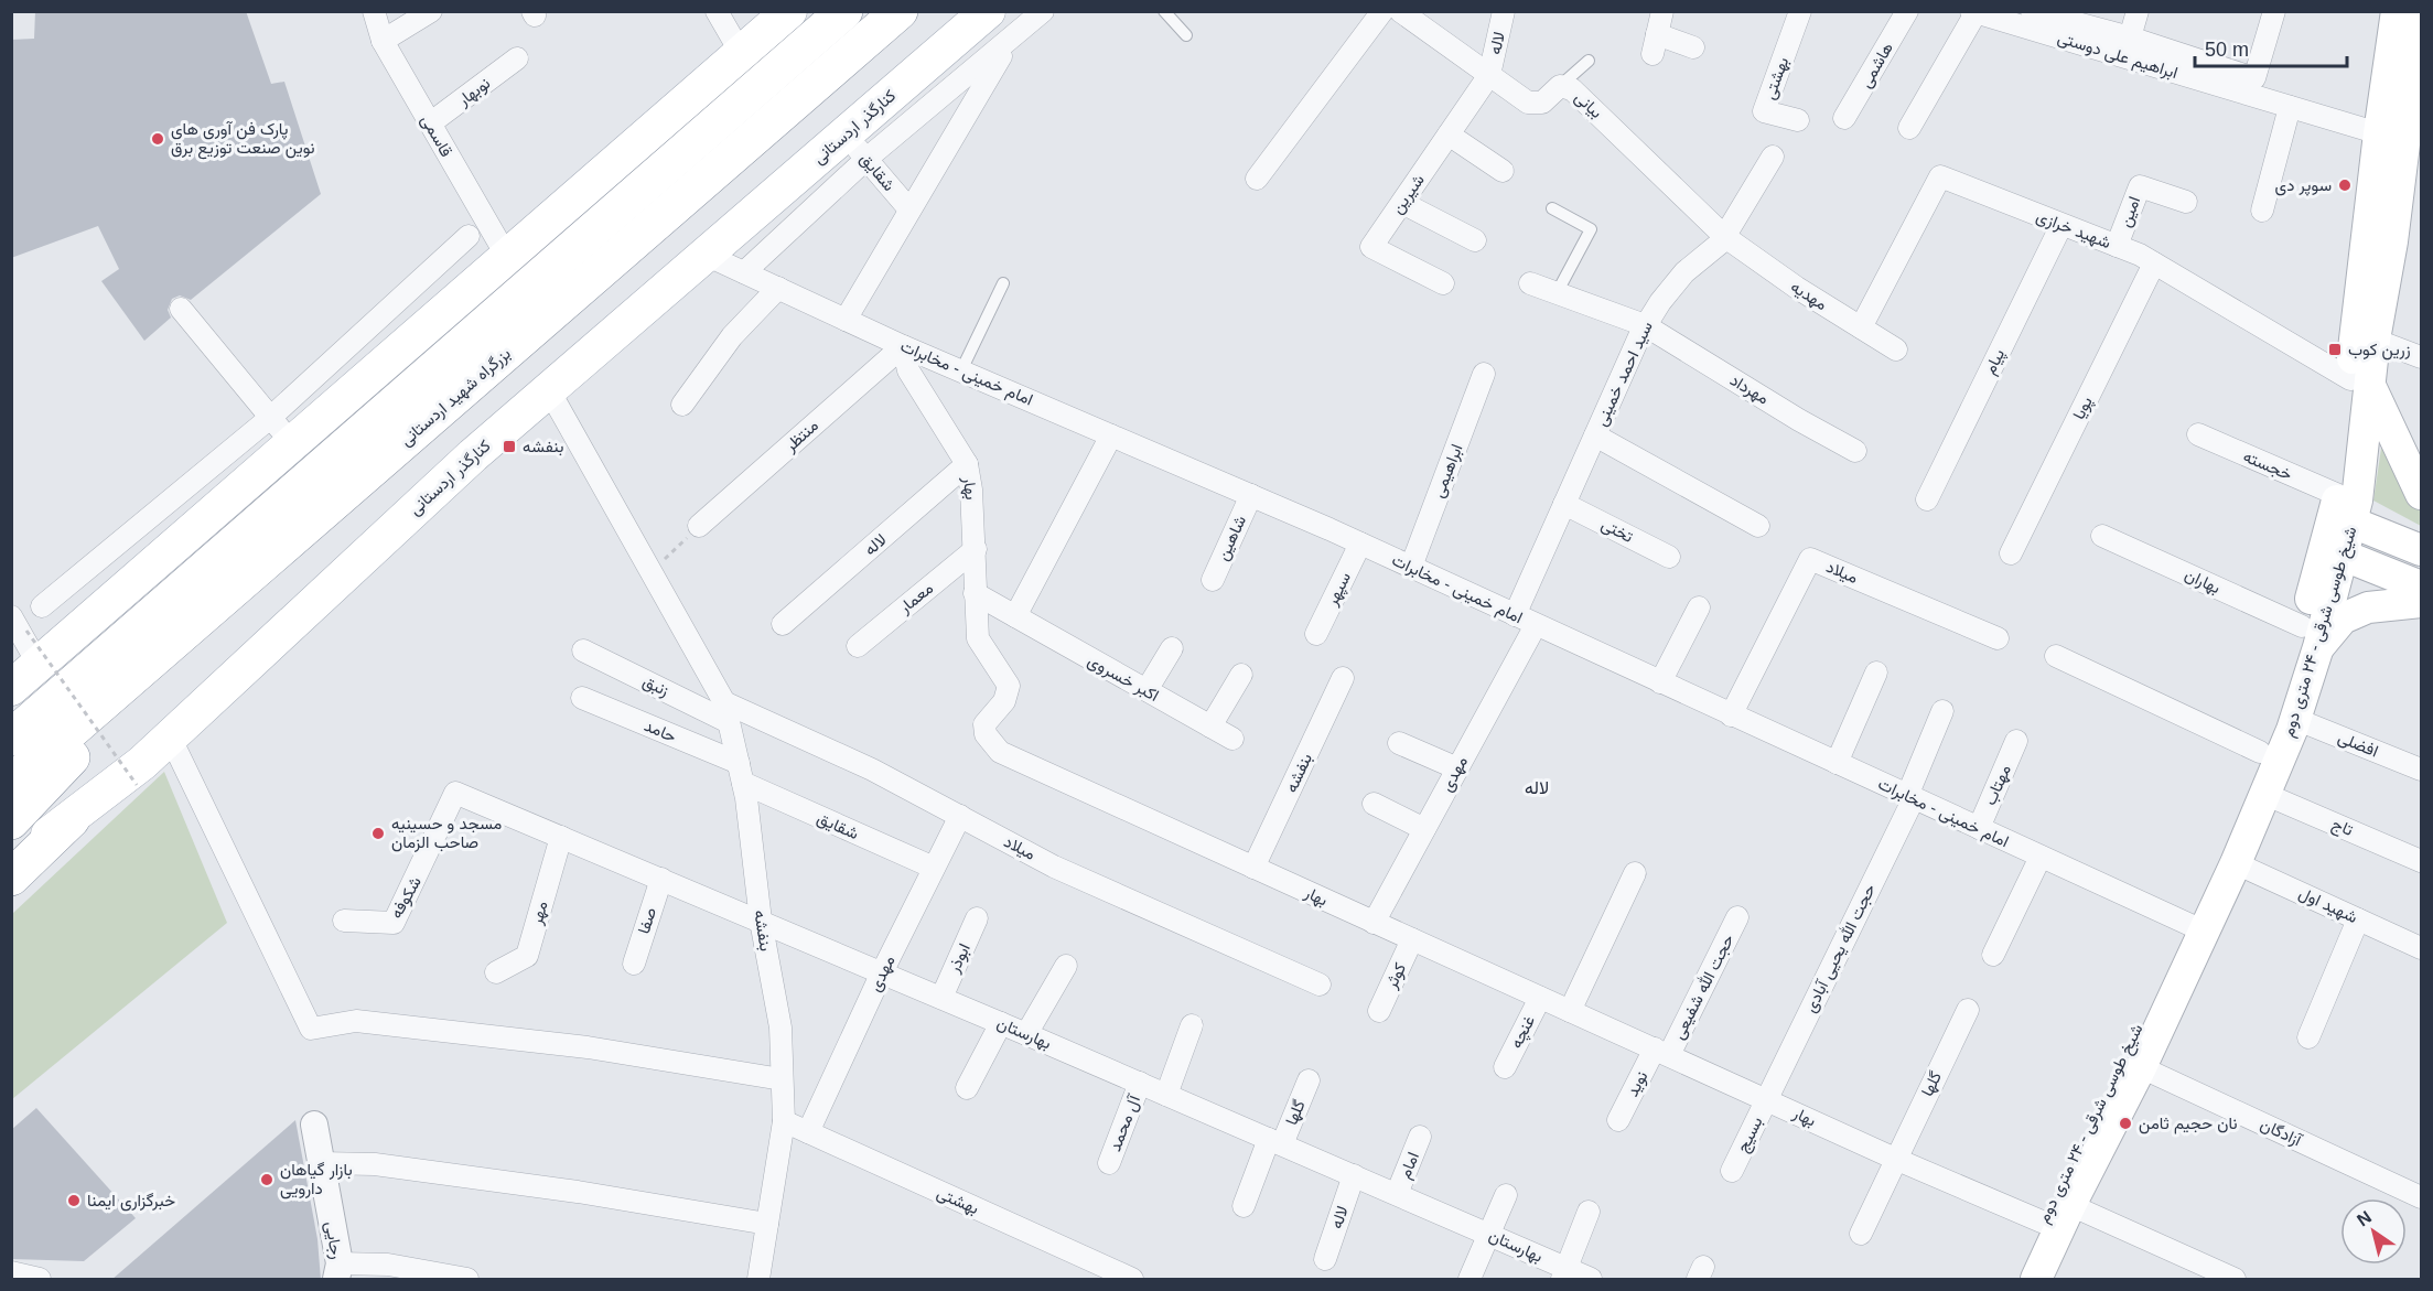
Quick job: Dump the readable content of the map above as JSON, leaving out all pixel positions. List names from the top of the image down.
{
  "streets": {
    "highway": ["کنارگذر اردستانی", "بزرگراه شهید اردستانی"],
    "main road": ["شیخ طوسی شرقی - ۲۴ متری دوم"],
    "street": [
      "لاله",
      "ابراهیم علی دوستی",
      "هاشمی",
      "بهشتی",
      "نوبهار",
      "بیانی",
      "قاسمی",
      "شقایق",
      "شیرین",
      "امین",
      "شهید خرازی",
      "مهدیه",
      "پیام",
      "امام خمینی - مخابرات",
      "سید احمد خمینی",
      "مهرداد",
      "پویا",
      "منتظر",
      "خجسته",
      "ابراهیمی",
      "بهار",
      "تختی",
      "شاهین",
      "میلاد",
      "بهاران",
      "سپهر",
      "معمار",
      "اکبر خسروی",
      "زنبق",
      "حامد",
      "افضلی",
      "بنفشه",
      "مهدی",
      "مهتاب",
      "تاج",
      "شکوفه",
      "شهید اول",
      "مهر",
      "صفا",
      "حجت الله یحیی آبادی",
      "ابوذر",
      "کوثر",
      "حجت الله شفیعی",
      "غنچه",
      "بهارستان",
      "نوید",
      "گلها",
      "آل محمد",
      "آزادگان",
      "بسیج",
      "امام",
      "رجایی"
    ]
  },
  "crossings": [
    ["لاله", "بیانی"],
    ["لاله", "شیرین"],
    ["لاله", "بهار"],
    ["لاله", "بهارستان"],
    ["ابراهیم علی دوستی", "شیخ طوسی شرقی - ۲۴ متری دوم"],
    ["بهشتی", "بنفشه"],
    ["بهشتی", "مهدی"],
    ["نوبهار", "قاسمی"],
    ["بیانی", "شیرین"],
    ["بیانی", "مهدیه"],
    ["بیانی", "سید احمد خمینی"],
    ["کنارگذر اردستانی", "شقایق"],
    ["کنارگذر اردستانی", "امام خمینی - مخابرات"],
    ["کنارگذر اردستانی", "بنفشه"],
    ["شقایق", "حامد"],
    ["شقایق", "بنفشه"],
    ["شقایق", "مهدی"],
    ["امین", "شهید خرازی"],
    ["شهید خرازی", "مهدیه"],
    ["شهید خرازی", "پیام"],
    ["شهید خرازی", "پویا"],
    ["شهید خرازی", "شیخ طوسی شرقی - ۲۴ متری دوم"],
    ["مهدیه", "سید احمد خمینی"],
    ["امام خمینی - مخابرات", "سید احمد خمینی"],
    ["امام خمینی - مخابرات", "منتظر"],
    ["امام خمینی - مخابرات", "ابراهیمی"],
    ["امام خمینی - مخابرات", "بهار"],
    ["امام خمینی - مخابرات", "شاهین"],
    ["امام خمینی - مخابرات", "میلاد"],
    ["امام خمینی - مخابرات", "سپهر"],
    ["امام خمینی - مخابرات", "شیخ طوسی شرقی - ۲۴ متری دوم"],
    ["امام خمینی - مخابرات", "مهدی"],
    ["امام خمینی - مخابرات", "مهتاب"],
    ["امام خمینی - مخابرات", "حجت الله یحیی آبادی"],
    ["سید احمد خمینی", "مهرداد"],
    ["سید احمد خمینی", "تختی"],
    ["منتظر", "بهار"],
    ["خجسته", "شیخ طوسی شرقی - ۲۴ متری دوم"],
    ["بهار", "معمار"],
    ["بهار", "شیخ طوسی شرقی - ۲۴ متری دوم"],
    ["بهار", "اکبر خسروی"],
    ["بهار", "بنفشه"],
    ["بهار", "مهدی"],
    ["بهار", "حجت الله یحیی آبادی"],
    ["بهار", "کوثر"],
    ["بهار", "حجت الله شفیعی"],
    ["بهار", "غنچه"],
    ["بهار", "نوید"],
    ["بهار", "گلها"],
    ["بهار", "بسیج"],
    ["میلاد", "زنبق"],
    ["میلاد", "بنفشه"],
    ["میلاد", "مهدی"],
    ["بهاران", "شیخ طوسی شرقی - ۲۴ متری دوم"],
    ["شیخ طوسی شرقی - ۲۴ متری دوم", "افضلی"],
    ["شیخ طوسی شرقی - ۲۴ متری دوم", "تاج"],
    ["شیخ طوسی شرقی - ۲۴ متری دوم", "شهید اول"],
    ["شیخ طوسی شرقی - ۲۴ متری دوم", "آزادگان"],
    ["زنبق", "بنفشه"],
    ["حامد", "بنفشه"],
    ["بنفشه", "بهارستان"],
    ["مهدی", "بهارستان"],
    ["شکوفه", "بهارستان"],
    ["مهر", "بهارستان"],
    ["صفا", "بهارستان"],
    ["حجت الله یحیی آبادی", "بسیج"],
    ["ابوذر", "بهارستان"],
    ["حجت الله شفیعی", "نوید"],
    ["بهارستان", "گلها"],
    ["بهارستان", "آل محمد"],
    ["بهارستان", "امام"]
  ],
  "districts": ["لاله"],
  "places": {
    "other": [
      "پارک فن آوری های نوین صنعت توزیع برق",
      "سوپر دی",
      "مسجد و حسینیه صاحب الزمان",
      "نان حجیم ثامن",
      "بازار گیاهان دارویی",
      "خبرگزاری ایمنا"
    ],
    "transit": ["زرین کوب", "بنفشه"]
  },
  "scale_bar": "50 m",
  "north": "top left"
}
